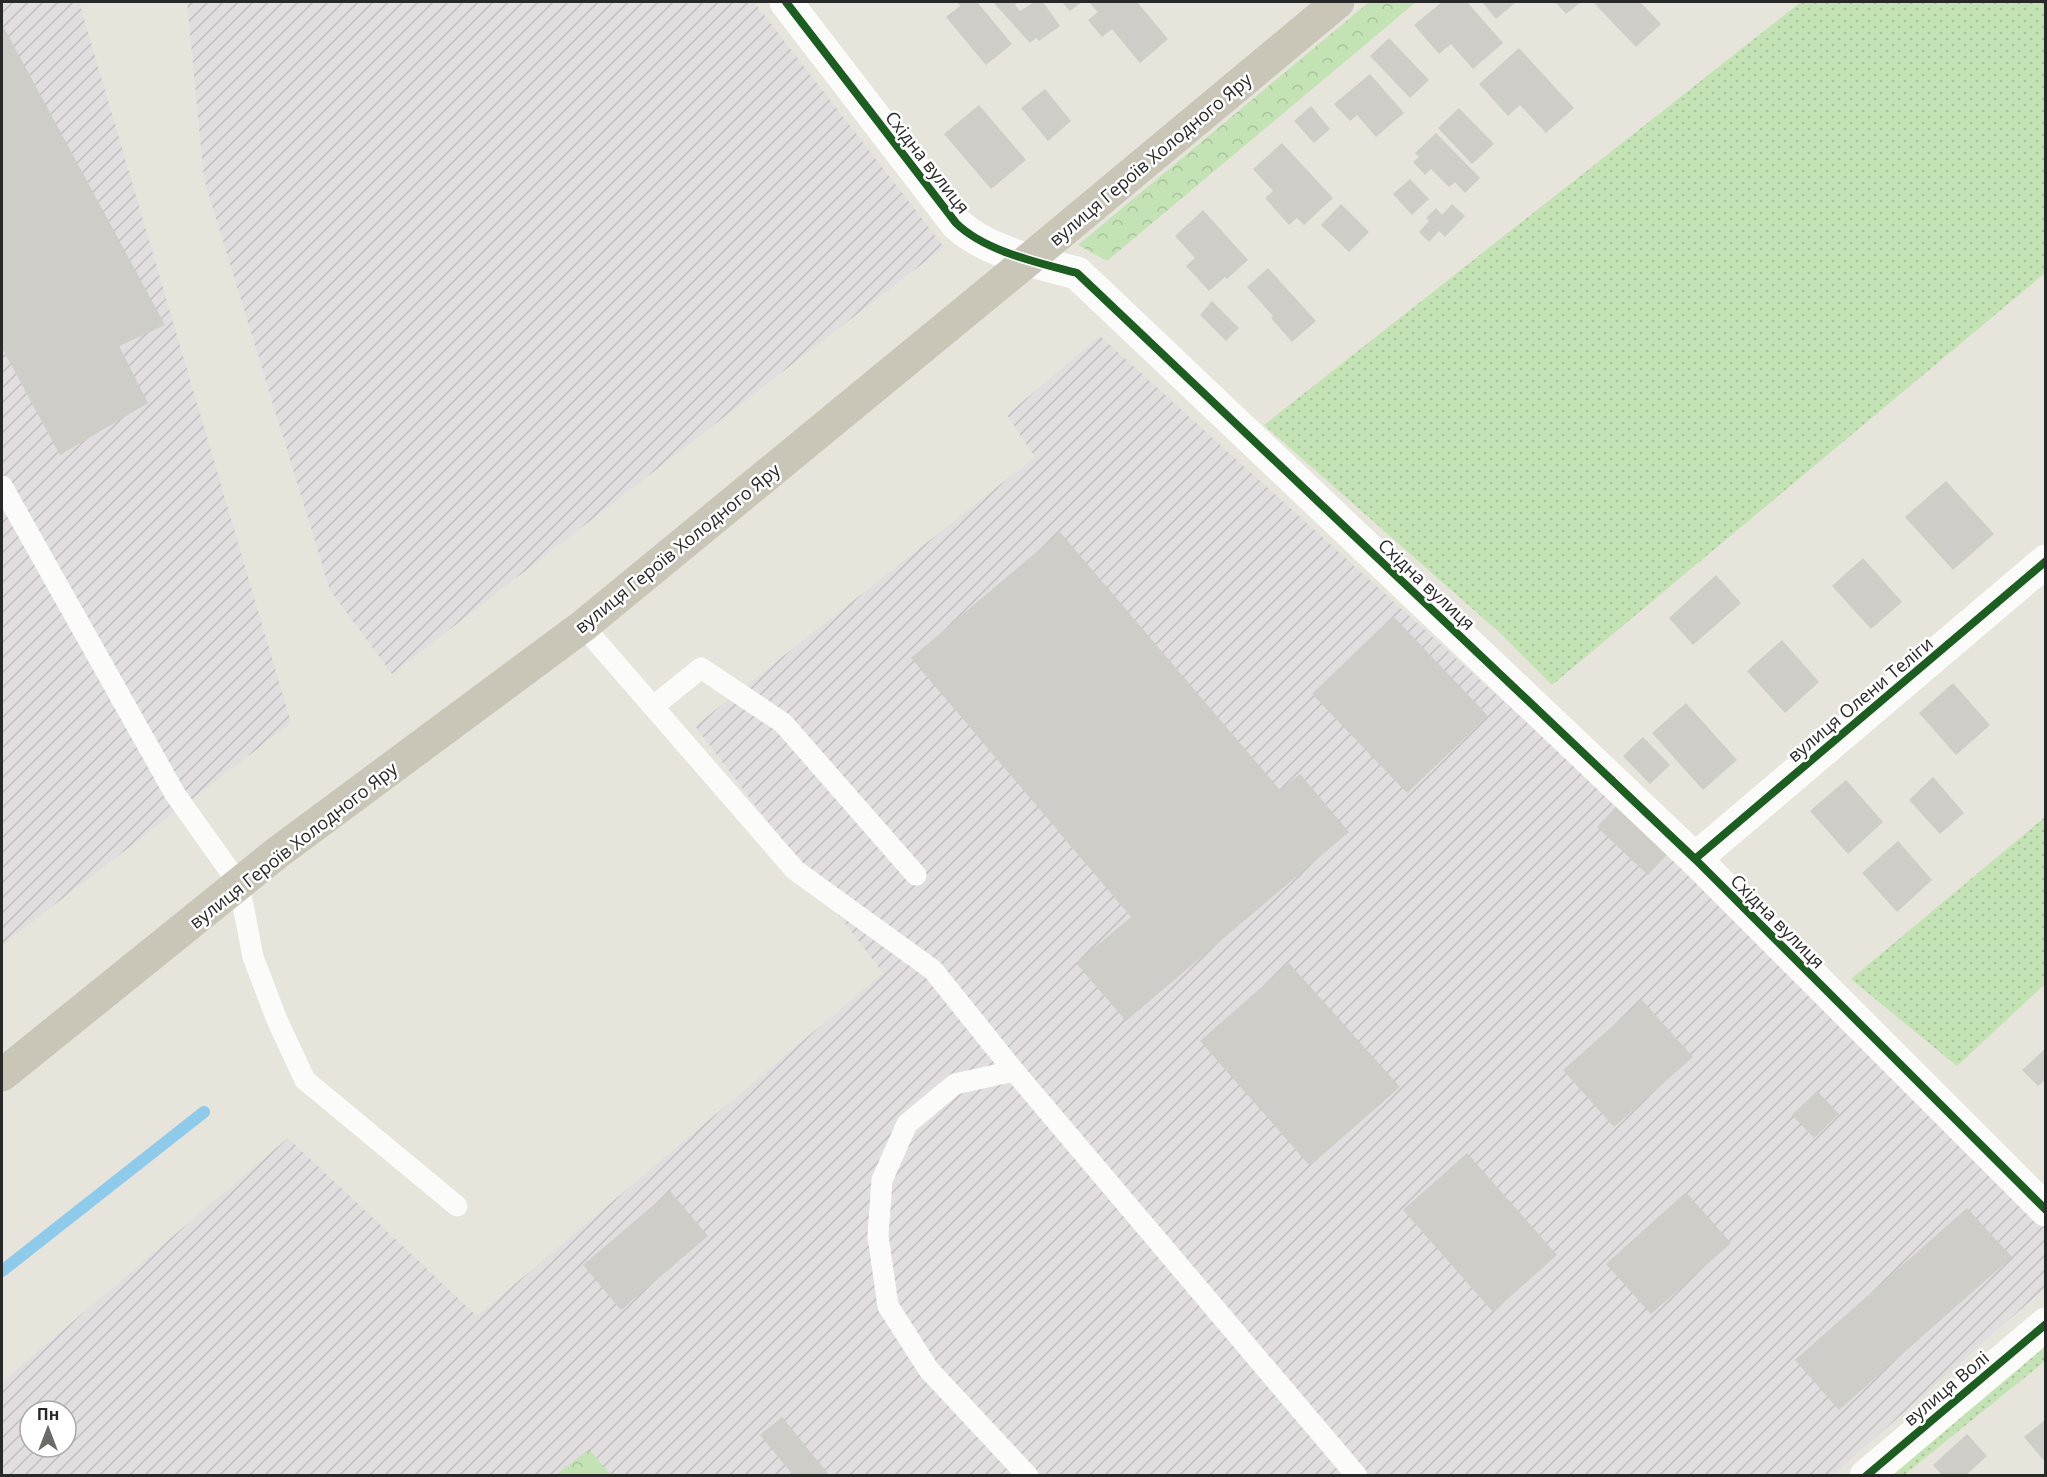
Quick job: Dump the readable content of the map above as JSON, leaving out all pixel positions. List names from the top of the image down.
{
  "streets": {
    "main road": ["вулиця Героїв Холодного Яру"],
    "street": ["Східна вулиця", "вулиця Олени Теліги", "вулиця Волі"]
  },
  "crossings": [
    ["вулиця Героїв Холодного Яру", "Східна вулиця"],
    ["Східна вулиця", "вулиця Олени Теліги"]
  ],
  "north": "top"
}
